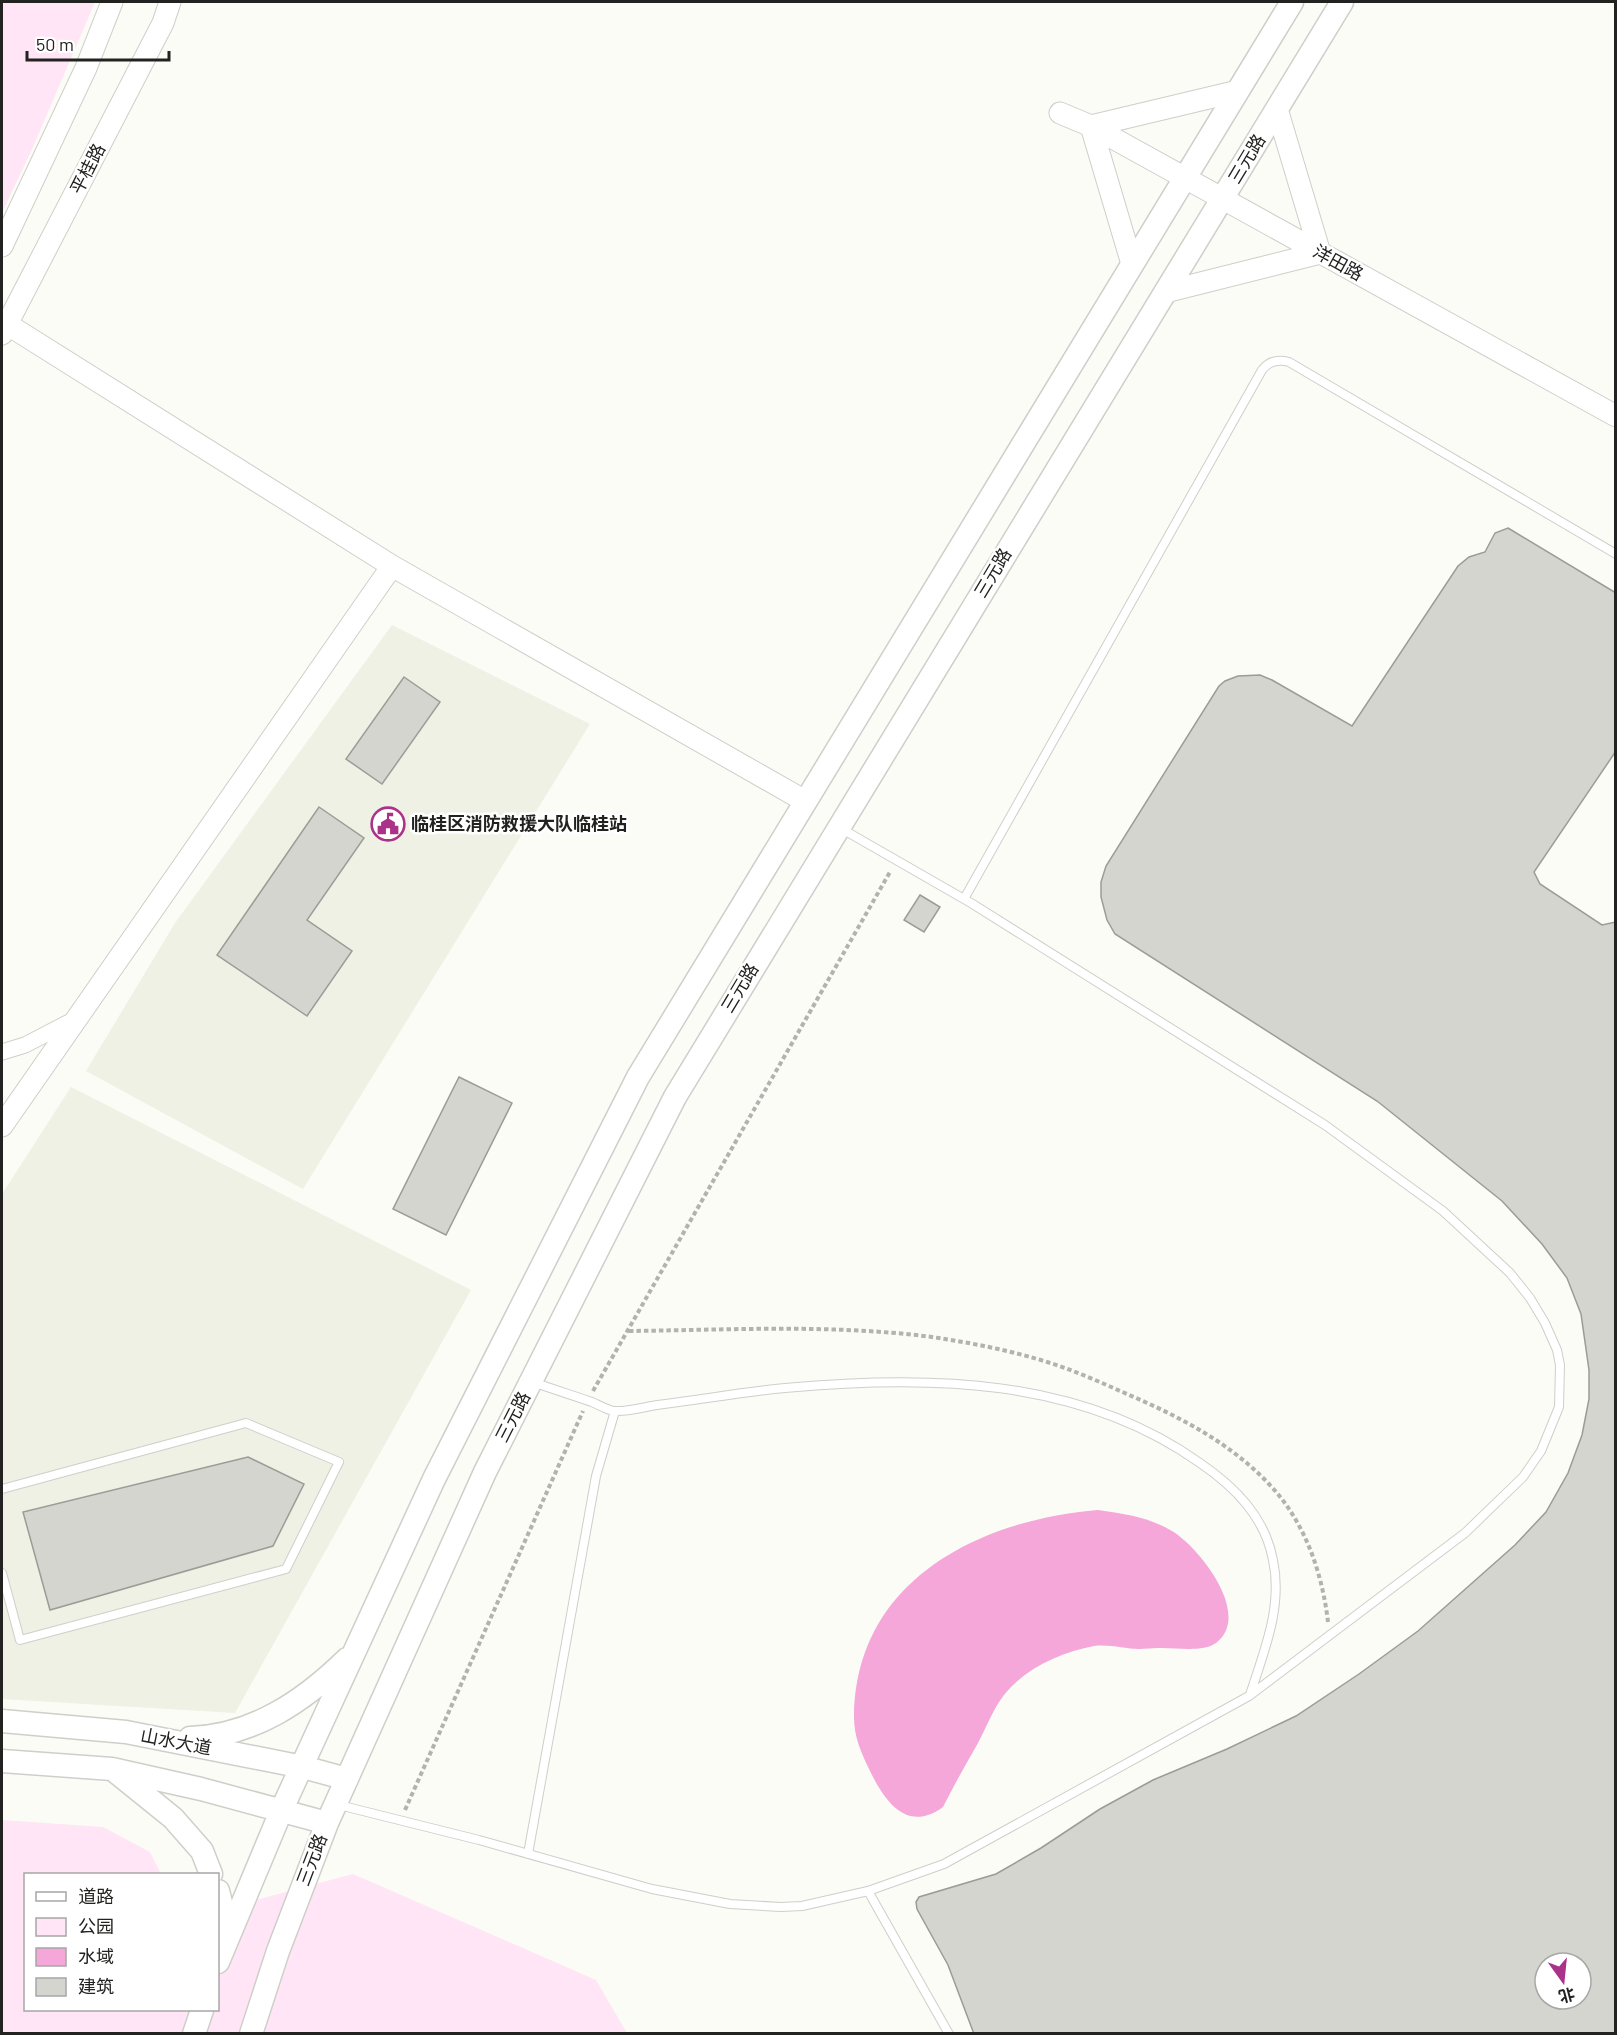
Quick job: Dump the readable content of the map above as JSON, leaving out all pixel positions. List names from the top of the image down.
{
  "streets": {
    "main road": ["三元路", "山水大道"],
    "street": ["平桂路", "洋田路"]
  },
  "crossings": [
    ["三元路", "洋田路"],
    ["三元路", "山水大道"]
  ],
  "places": {
    "public building": ["临桂区消防救援大队临桂站"]
  },
  "legend": [
    "道路",
    "公园",
    "水域",
    "建筑"
  ],
  "scale_bar": "50 m",
  "north": "bottom"
}
